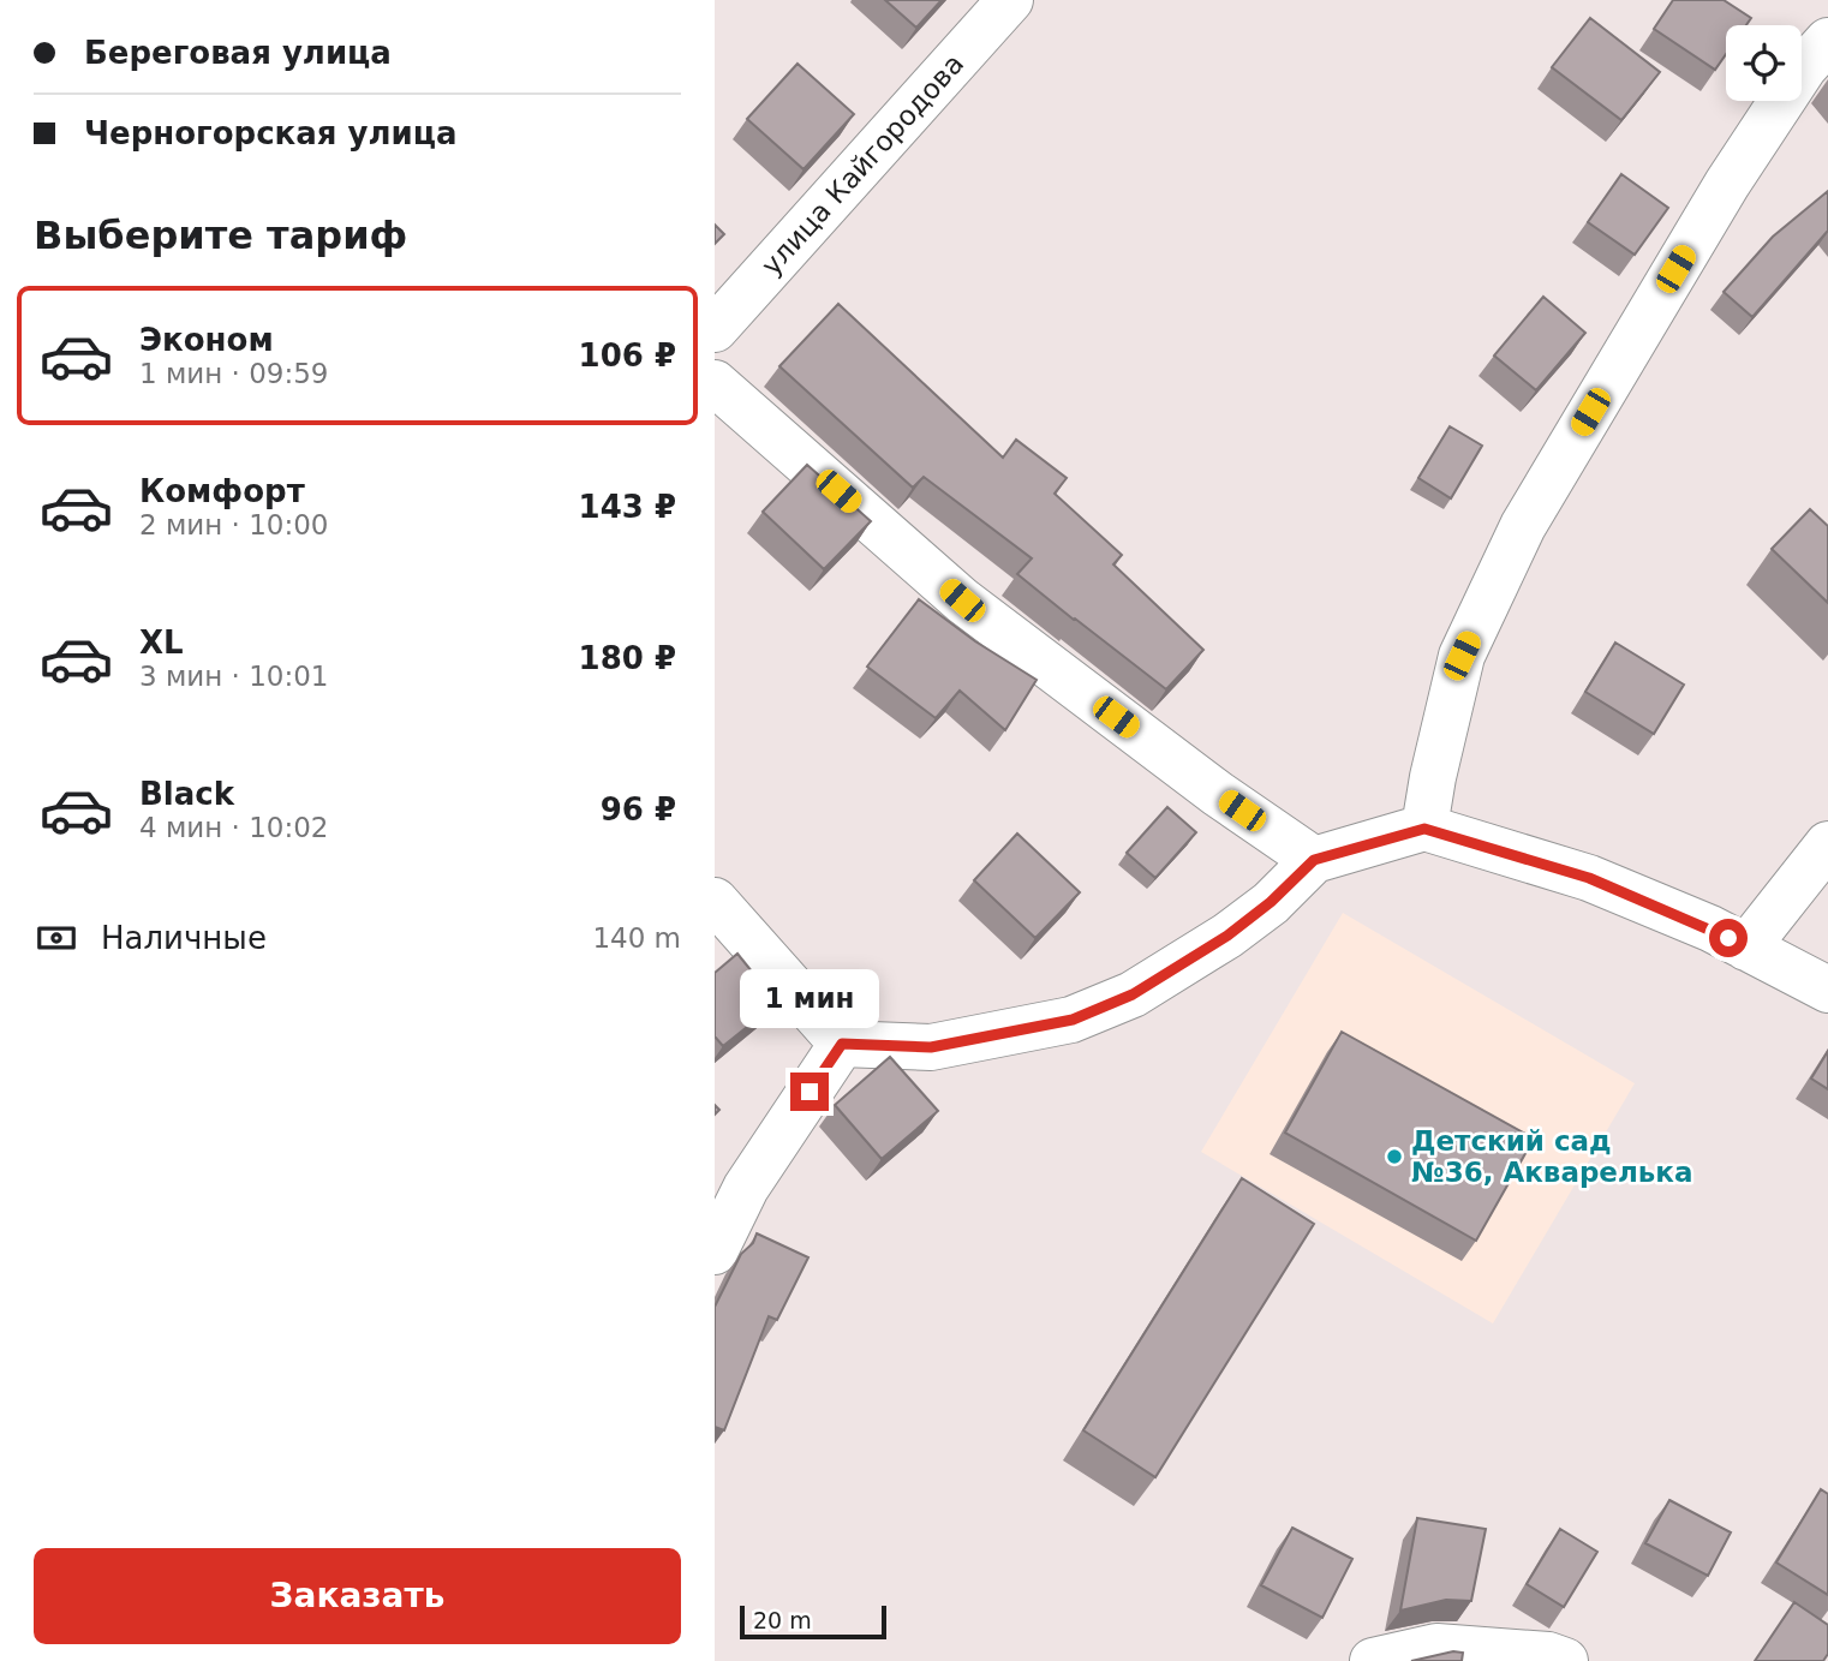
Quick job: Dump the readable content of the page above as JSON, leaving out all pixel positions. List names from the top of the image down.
{
  "streets": {
    "street": ["улица Кайгородова"]
  },
  "places": ["Детский сад №36, Акварелька"],
  "scale_bar": "20 m",
  "page": {
    "banner": ["Береговая улица", "Черногорская улица"],
    "heading": "Выберите тариф",
    "list": [
      {
        "name": "Эконом",
        "note": "1 мин · 09:59",
        "value": "106 ₽"
      },
      {
        "name": "Комфорт",
        "note": "2 мин · 10:00",
        "value": "143 ₽"
      },
      {
        "name": "XL",
        "note": "3 мин · 10:01",
        "value": "180 ₽"
      },
      {
        "name": "Black",
        "note": "4 мин · 10:02",
        "value": "96 ₽"
      }
    ],
    "pay": ["Наличные", "140 m"],
    "bubble": "1 мин",
    "buttons": "Заказать",
    "scale": "20 m"
  }
}
